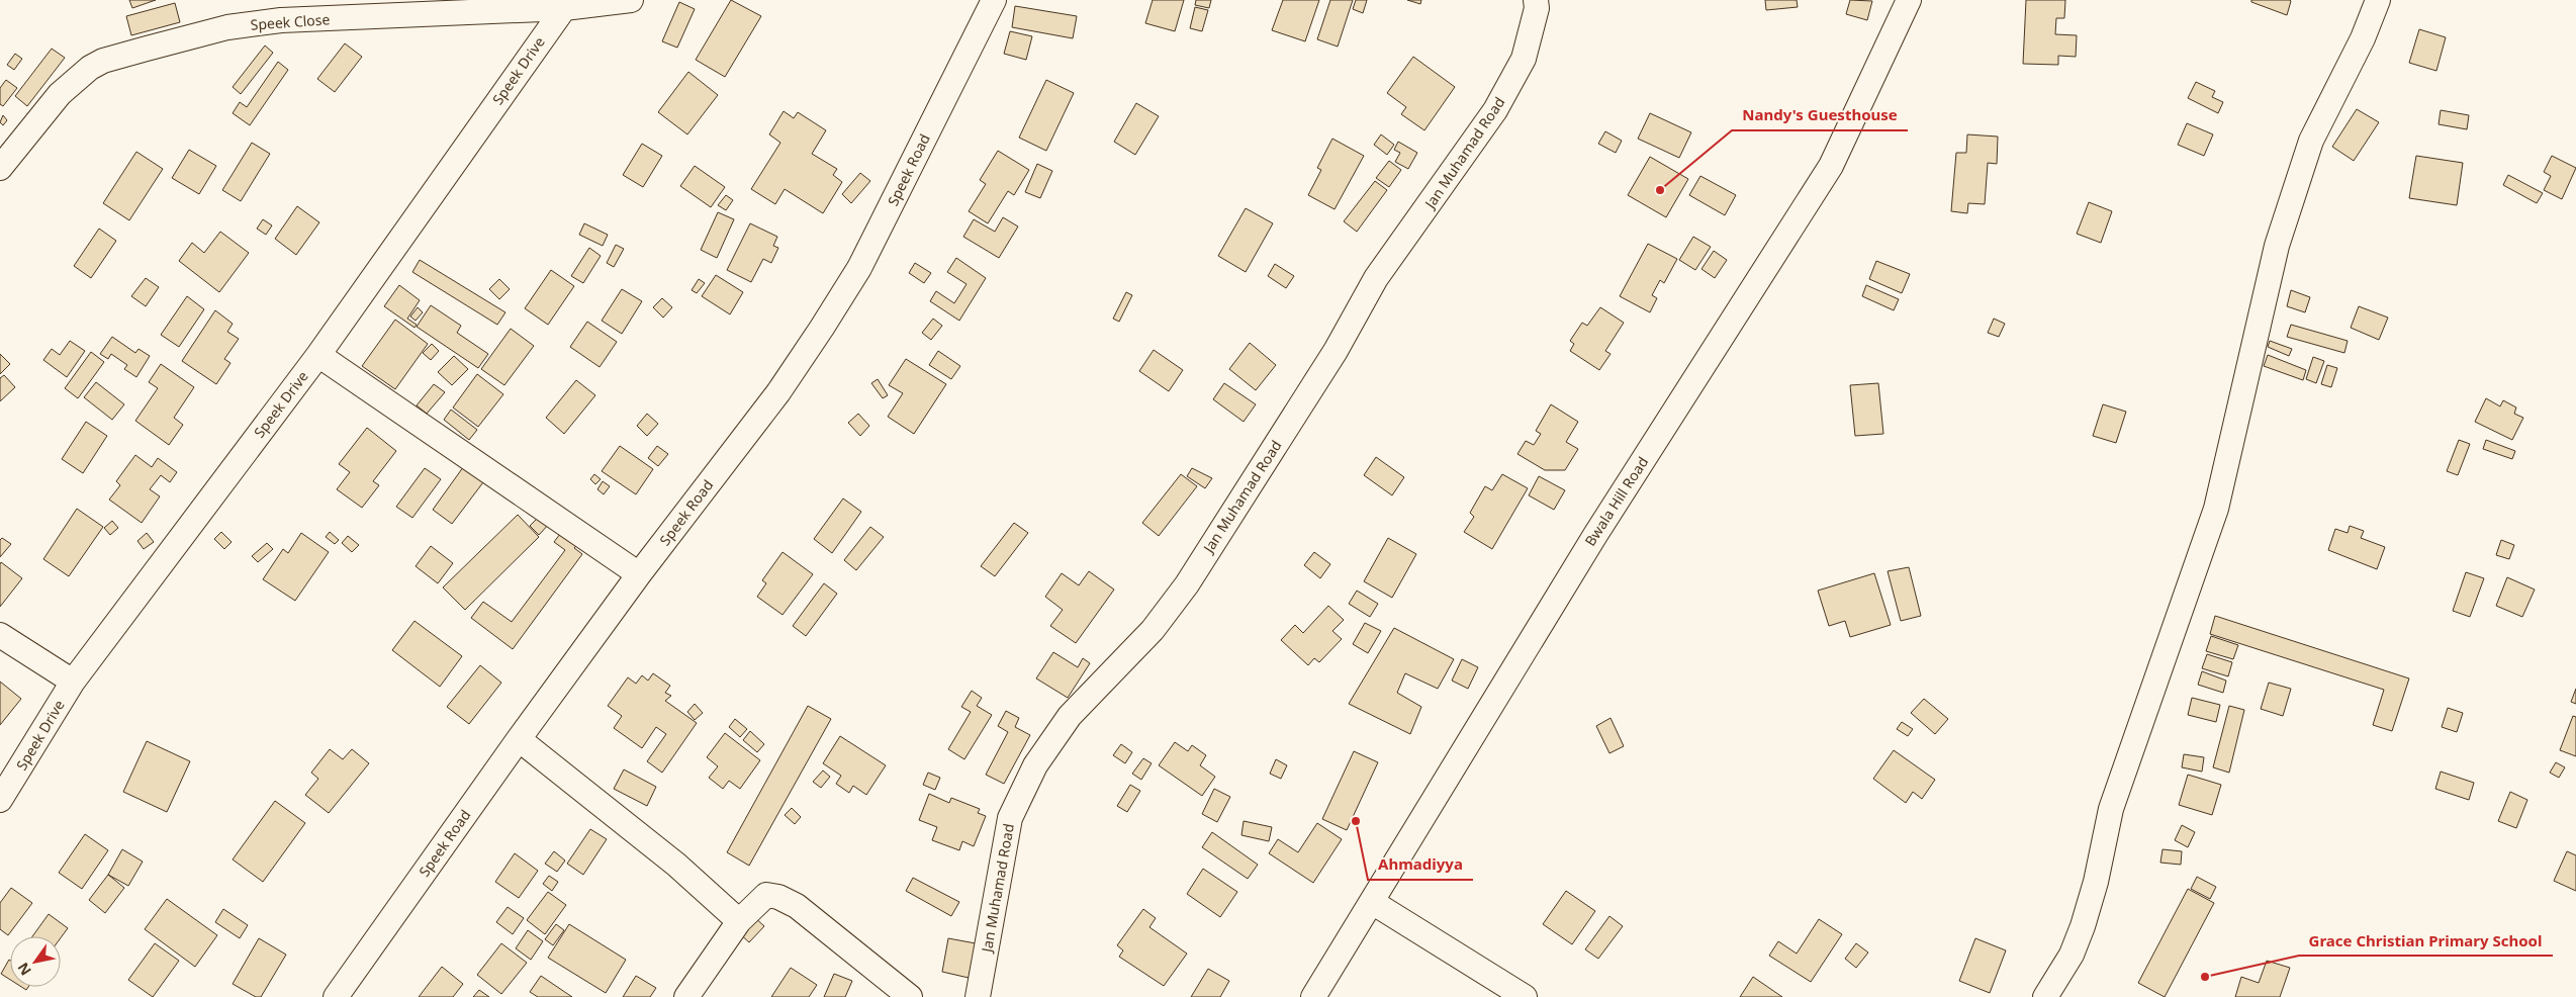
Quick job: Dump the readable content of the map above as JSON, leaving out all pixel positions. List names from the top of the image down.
{
  "streets": {
    "street": [
      "Speek Close",
      "Speek Drive",
      "Jan Muhamad Road",
      "Speek Road",
      "Bwala Hill Road"
    ]
  },
  "crossings": [
    ["Speek Close", "Speek Drive"]
  ],
  "places": ["Nandy's Guesthouse", "Ahmadiyya", "Grace Christian Primary School"],
  "north": "bottom left"
}
